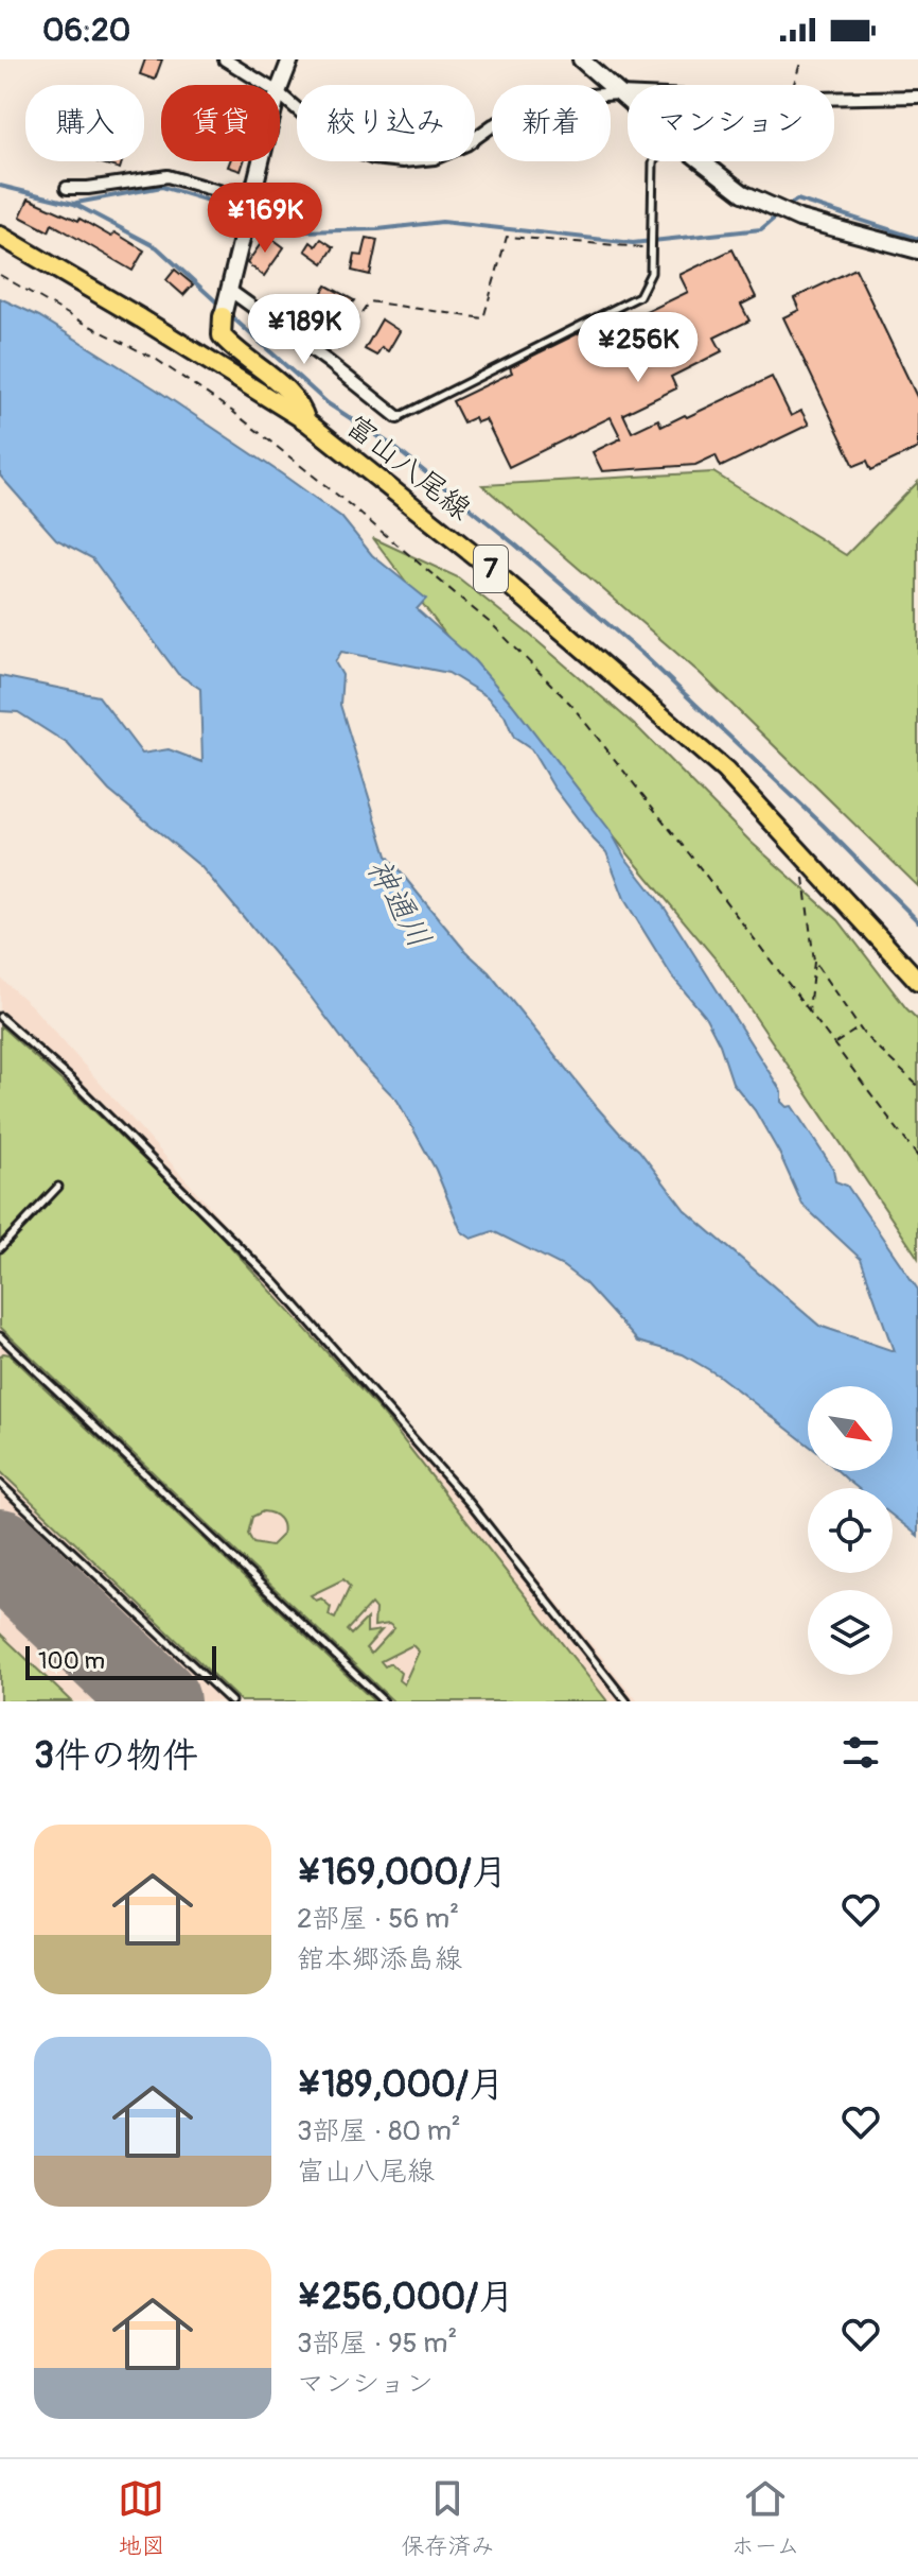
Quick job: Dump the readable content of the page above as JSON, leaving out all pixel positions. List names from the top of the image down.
{
  "streets": {
    "main road": ["富山八尾線", "7"]
  },
  "water": ["神通川"],
  "scale_bar": "100 m",
  "north": "bottom right",
  "page": {
    "status": "06:20",
    "chip": [
      "購入",
      "賃貸",
      "絞り込み",
      "新着",
      "マンション"
    ],
    "price": ["¥169K", "¥189K", "¥256K"],
    "scale": "100 m",
    "heading": "3件の物件",
    "list": [
      {
        "name": "¥169,000/月",
        "note": "2部屋 · 56 m² · 舘本郷添島線"
      },
      {
        "name": "¥189,000/月",
        "note": "3部屋 · 80 m² · 富山八尾線"
      },
      {
        "name": "¥256,000/月",
        "note": "3部屋 · 95 m² · マンション"
      }
    ],
    "tabs": ["地図", "保存済み", "ホーム"]
  }
}
